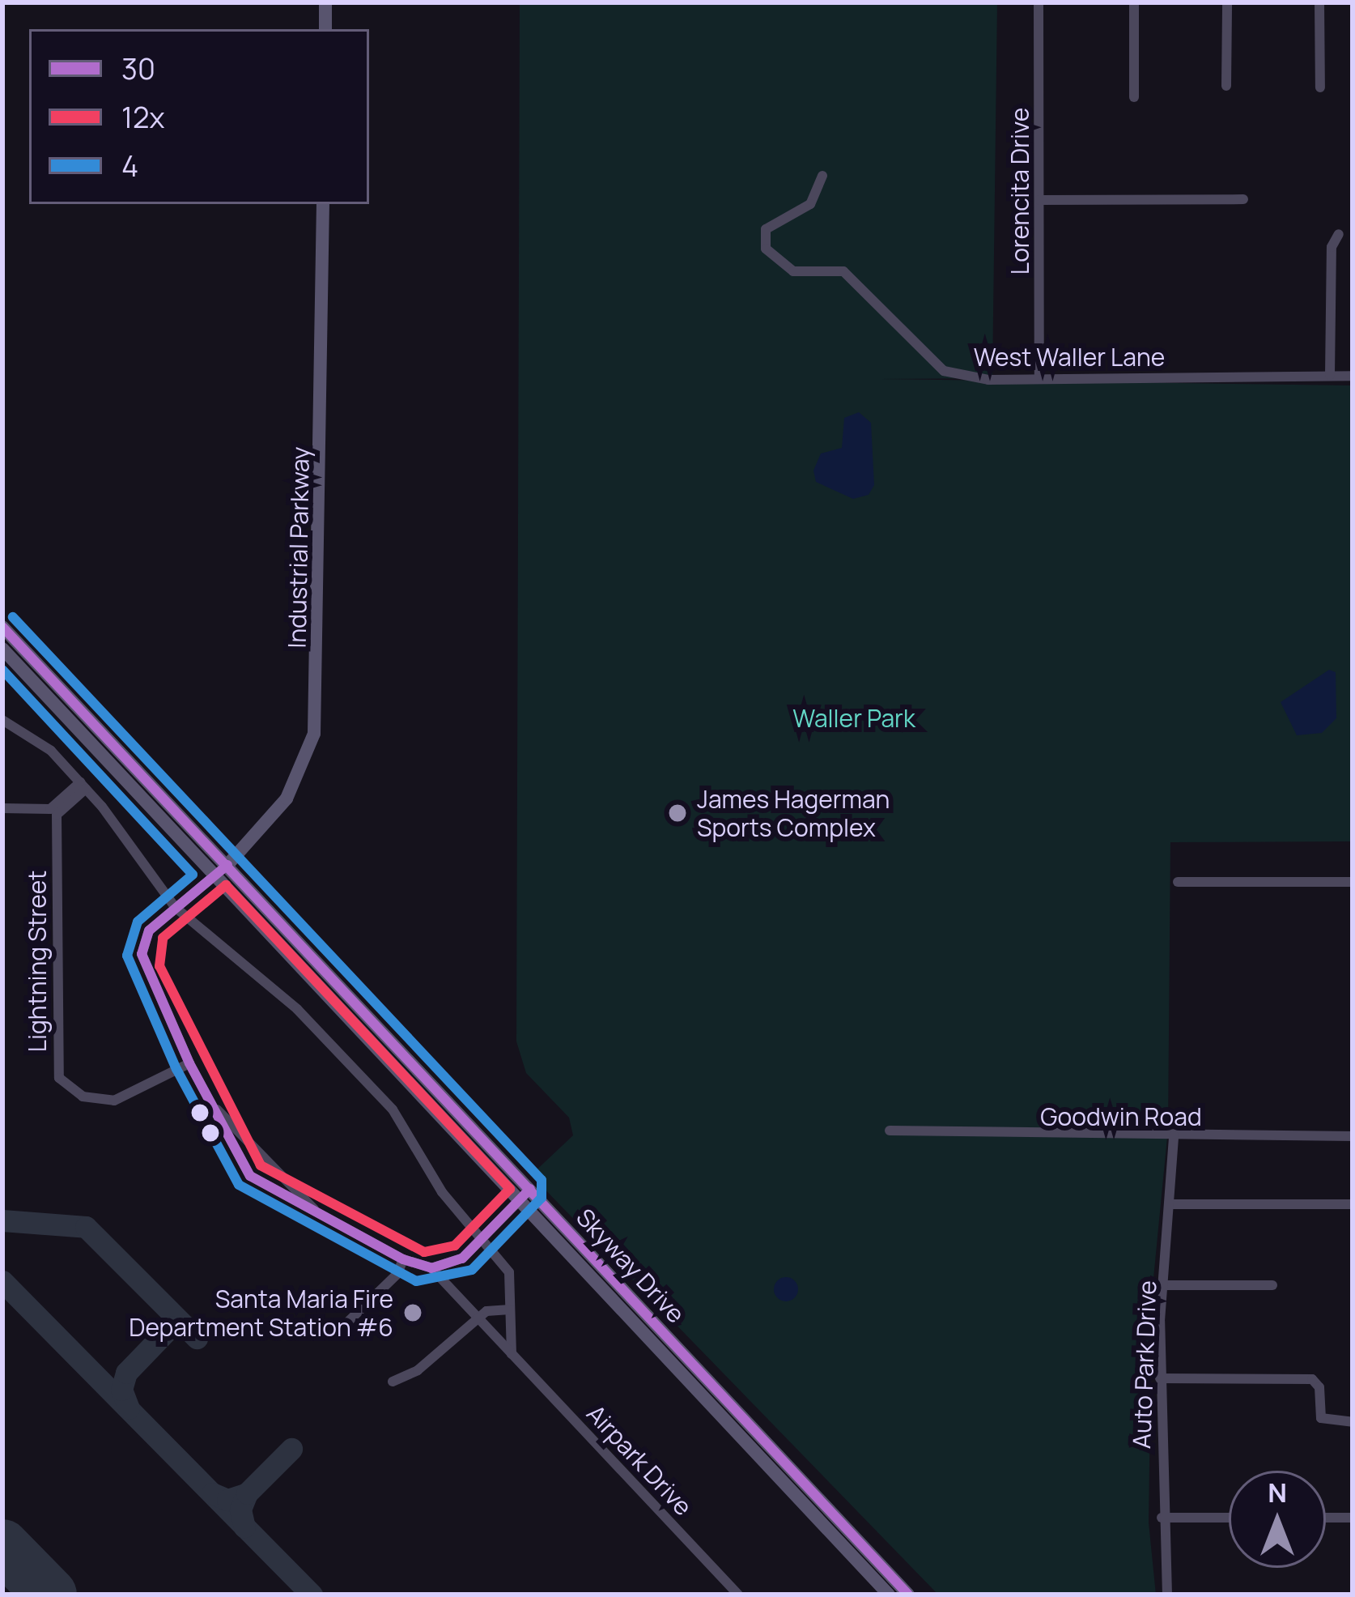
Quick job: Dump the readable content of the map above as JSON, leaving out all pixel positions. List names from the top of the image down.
{
  "streets": {
    "main road": ["Industrial Parkway", "Skyway Drive"],
    "street": [
      "Lorencita Drive",
      "West Waller Lane",
      "Lightning Street",
      "Goodwin Road",
      "Auto Park Drive",
      "Airpark Drive"
    ]
  },
  "crossings": [
    ["Lorencita Drive", "West Waller Lane"],
    ["Industrial Parkway", "Skyway Drive"],
    ["Goodwin Road", "Auto Park Drive"]
  ],
  "parks": ["Waller Park"],
  "places": ["James Hagerman Sports Complex", "Santa Maria Fire Department Station #6"],
  "lines": ["transit line 4", "transit line 30", "transit line 12x"],
  "legend": ["30", "12x", "4"],
  "north": "top"
}
